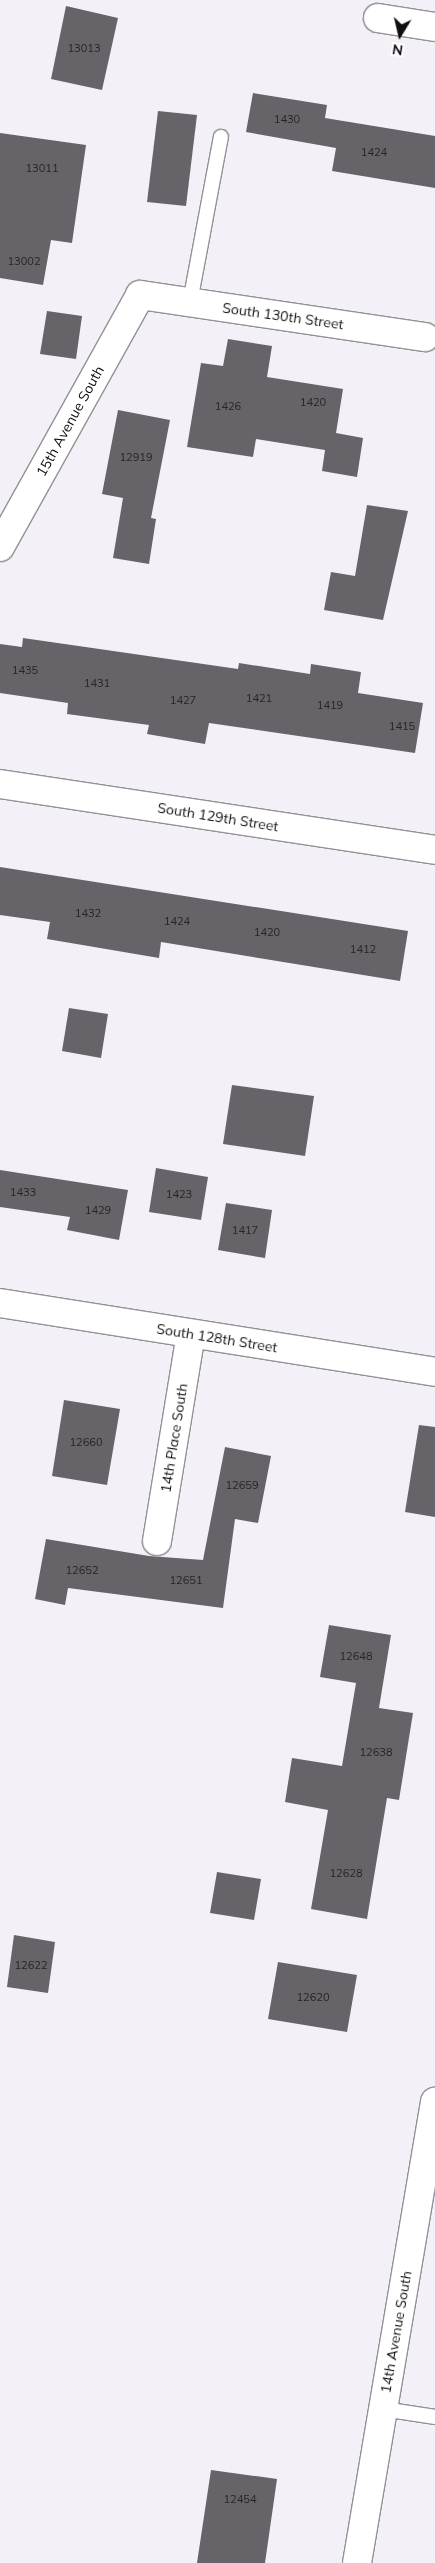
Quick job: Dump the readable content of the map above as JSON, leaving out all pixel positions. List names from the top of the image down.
{
  "streets": {
    "street": [
      "South 130th Street",
      "15th Avenue South",
      "South 129th Street",
      "South 128th Street",
      "14th Place South",
      "14th Avenue South"
    ]
  },
  "crossings": [
    ["South 130th Street", "15th Avenue South"],
    ["South 128th Street", "14th Place South"]
  ],
  "house_numbers": [
    "13013",
    "1430",
    "1424",
    "13011",
    "13002",
    "1420",
    "1426",
    "12919",
    "1435",
    "1431",
    "1421",
    "1427",
    "1419",
    "1415",
    "1432",
    "1424",
    "1420",
    "1412",
    "1433",
    "1423",
    "1429",
    "1417",
    "12660",
    "12659",
    "12652",
    "12651",
    "12648",
    "12638",
    "12628",
    "12622",
    "12620",
    "12454"
  ],
  "north": "bottom"
}
